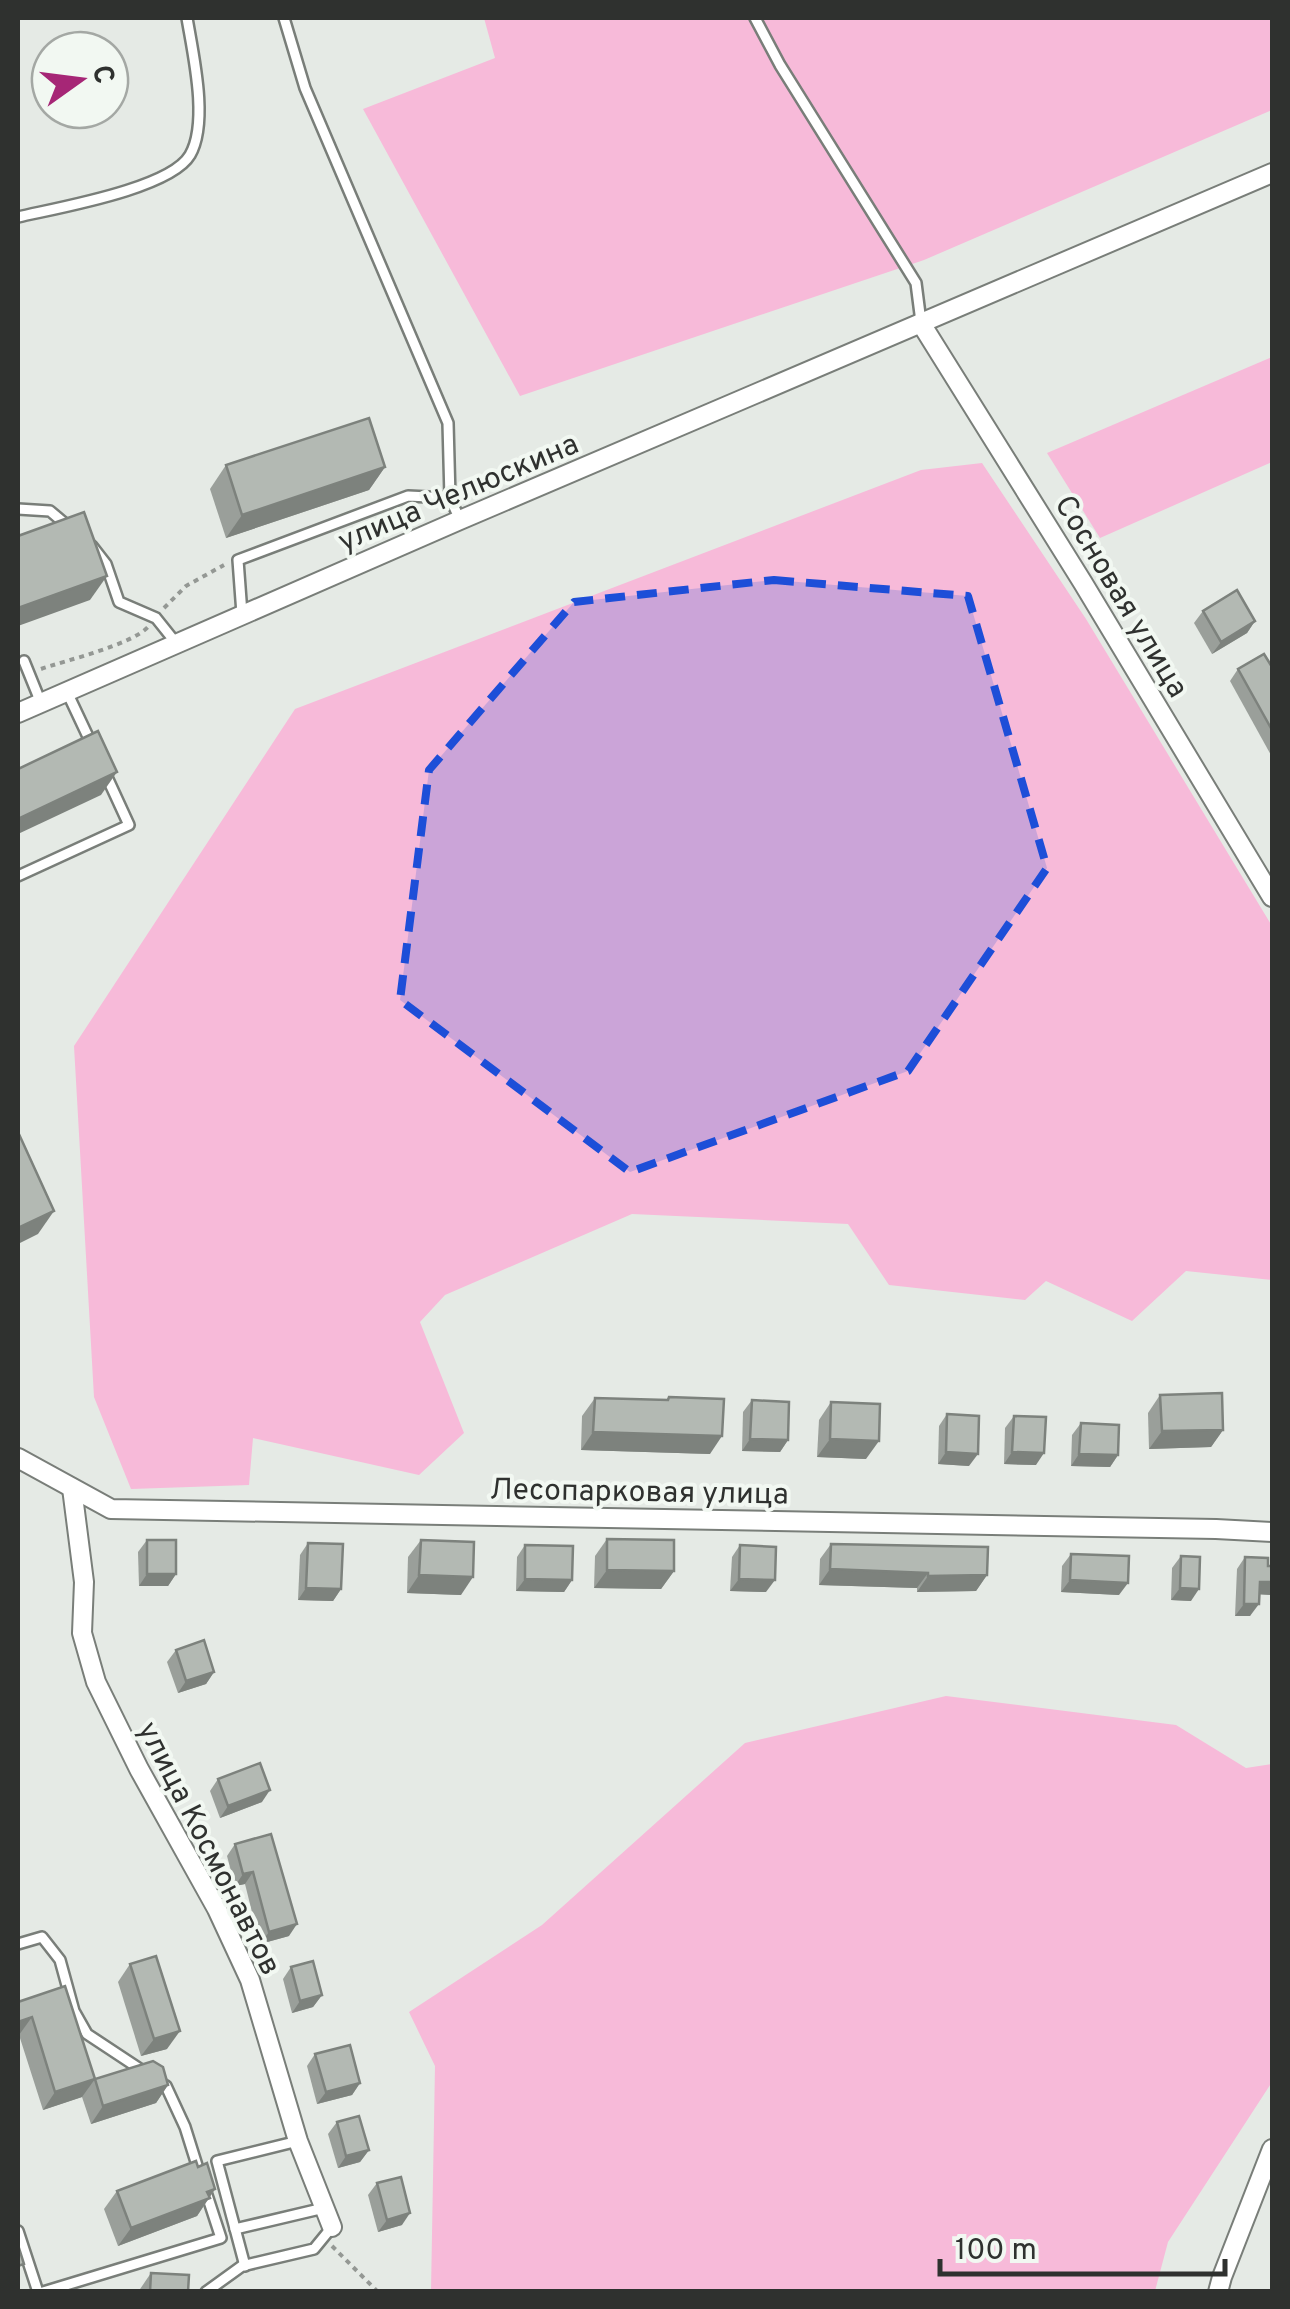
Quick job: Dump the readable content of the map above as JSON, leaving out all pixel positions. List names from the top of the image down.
{
  "streets": {
    "street": [
      "улица Челюскина",
      "Сосновая улица",
      "Лесопарковая улица",
      "улица Космонавтов"
    ]
  },
  "crossings": [
    ["улица Челюскина", "Сосновая улица"],
    ["Лесопарковая улица", "улица Космонавтов"]
  ],
  "scale_bar": "100 m",
  "north": "right"
}
